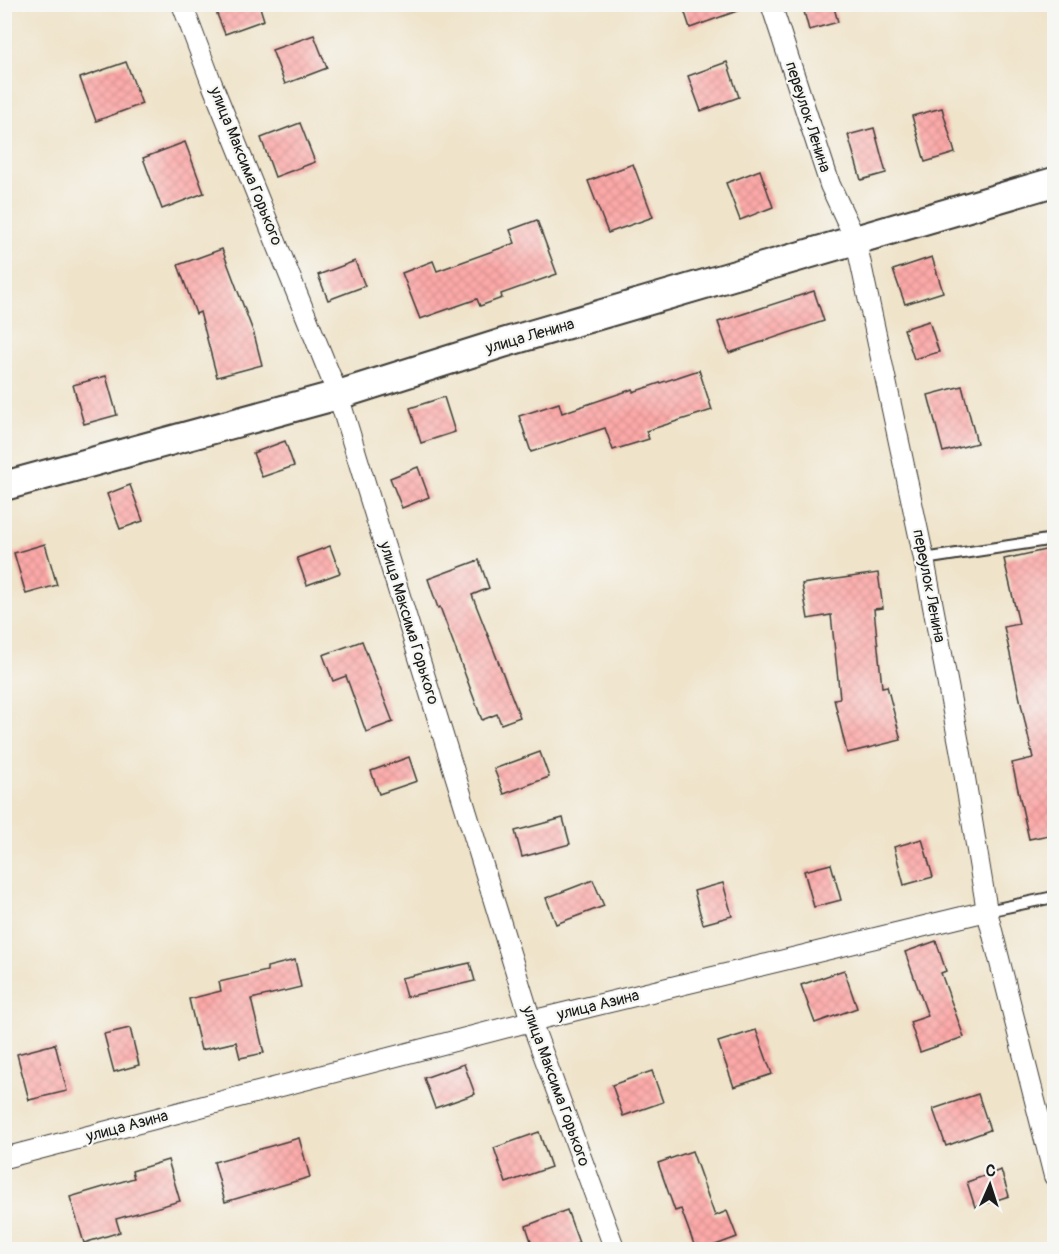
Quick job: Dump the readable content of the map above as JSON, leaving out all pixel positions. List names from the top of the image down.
{
  "streets": {
    "street": [
      "переулок Ленина",
      "улица Максима Горького",
      "улица Ленина",
      "улица Азина"
    ]
  },
  "crossings": [
    ["переулок Ленина", "улица Ленина"],
    ["переулок Ленина", "улица Азина"],
    ["улица Максима Горького", "улица Ленина"],
    ["улица Максима Горького", "улица Азина"]
  ],
  "north": "top"
}
